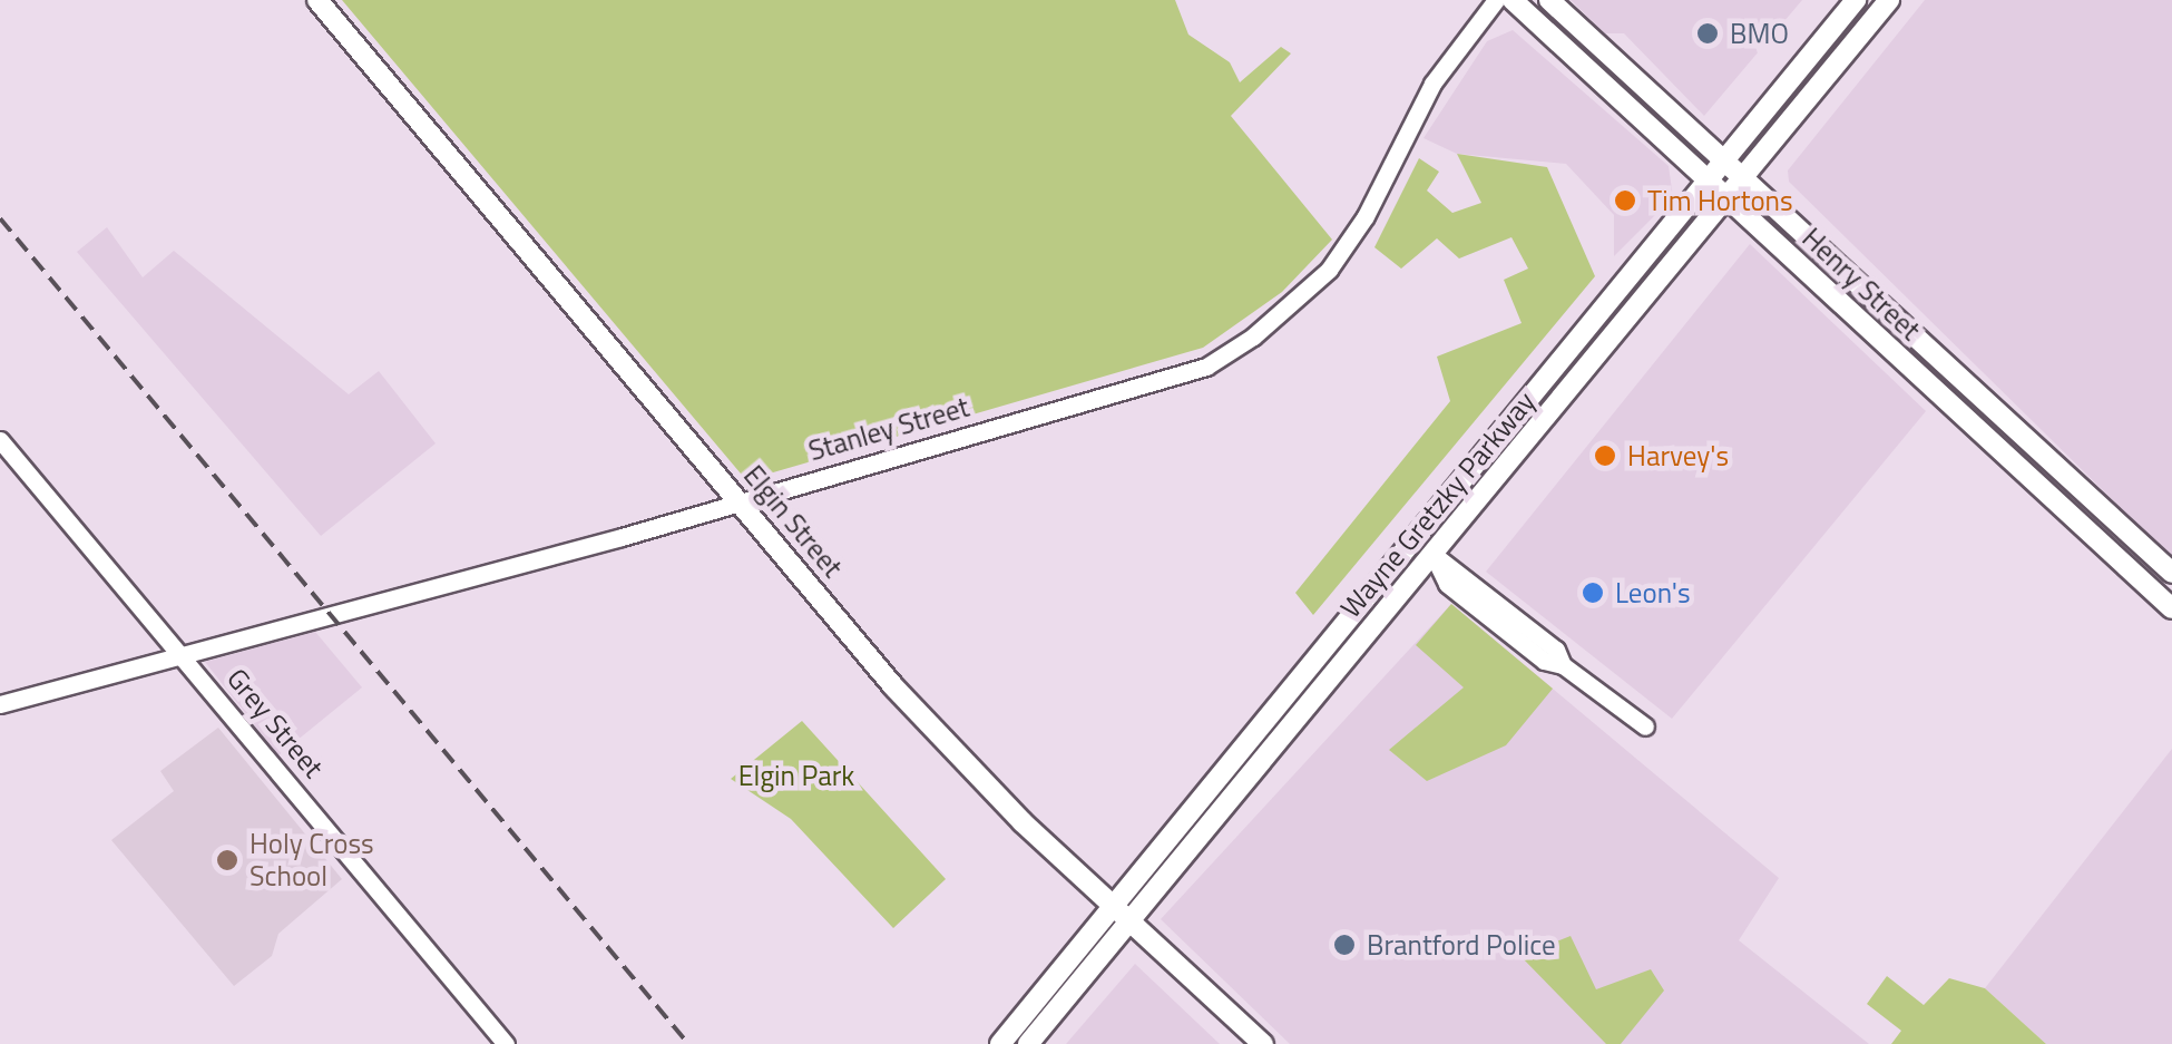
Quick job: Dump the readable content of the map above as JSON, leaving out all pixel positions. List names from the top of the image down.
{
  "streets": {
    "main road": ["Henry Street", "Wayne Gretzky Parkway", "Elgin Street"],
    "street": ["Stanley Street", "Grey Street"]
  },
  "crossings": [
    ["Henry Street", "Wayne Gretzky Parkway"],
    ["Stanley Street", "Elgin Street"],
    ["Stanley Street", "Grey Street"],
    ["Wayne Gretzky Parkway", "Elgin Street"]
  ],
  "parks": ["Elgin Park"],
  "places": [
    "BMO",
    "Tim Hortons",
    "Harvey's",
    "Leon's",
    "Holy Cross School",
    "Brantford Police"
  ]
}
